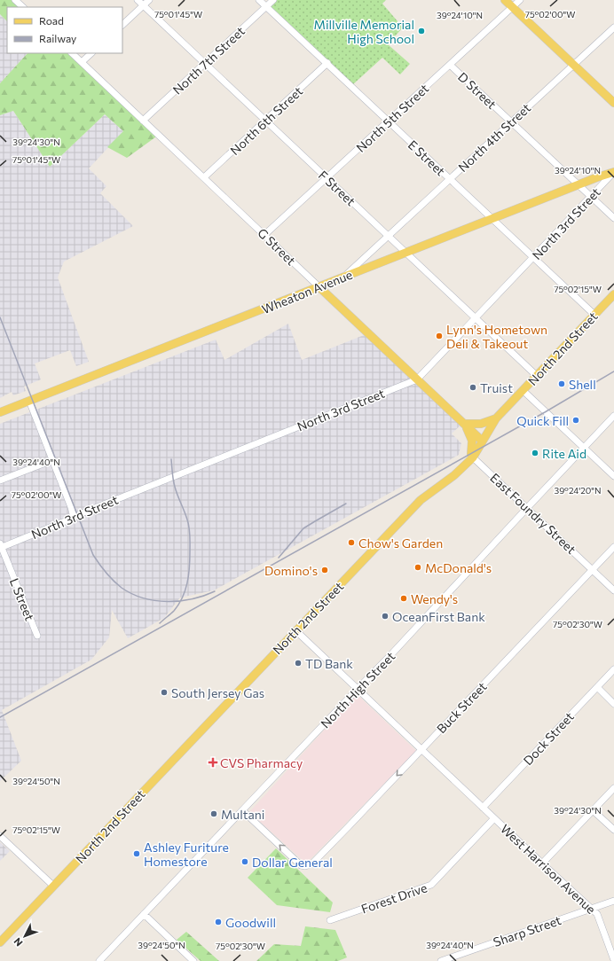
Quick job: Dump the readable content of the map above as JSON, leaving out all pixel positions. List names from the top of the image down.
{
  "streets": {
    "main road": ["G Street", "Wheaton Avenue", "North 2nd Street"],
    "street": [
      "North 7th Street",
      "D Street",
      "North 5th Street",
      "North 6th Street",
      "North 4th Street",
      "E Street",
      "F Street",
      "North 3rd Street",
      "East Foundry Street",
      "L Street",
      "North High Street",
      "Buck Street",
      "Dock Street",
      "West Harrison Avenue",
      "Forest Drive",
      "Sharp Street"
    ]
  },
  "crossings": [
    ["North 7th Street", "E Street"],
    ["North 7th Street", "F Street"],
    ["North 7th Street", "G Street"],
    ["D Street", "North 5th Street"],
    ["D Street", "North 4th Street"],
    ["D Street", "North 3rd Street"],
    ["D Street", "Wheaton Avenue"],
    ["North 5th Street", "E Street"],
    ["North 5th Street", "F Street"],
    ["North 5th Street", "G Street"],
    ["North 6th Street", "E Street"],
    ["North 6th Street", "F Street"],
    ["North 6th Street", "G Street"],
    ["North 4th Street", "E Street"],
    ["North 4th Street", "F Street"],
    ["North 4th Street", "Wheaton Avenue"],
    ["E Street", "North 3rd Street"],
    ["E Street", "Wheaton Avenue"],
    ["E Street", "North 2nd Street"],
    ["F Street", "North 3rd Street"],
    ["F Street", "Wheaton Avenue"],
    ["F Street", "North 2nd Street"],
    ["North 3rd Street", "G Street"],
    ["North 3rd Street", "Wheaton Avenue"],
    ["North 3rd Street", "L Street"],
    ["G Street", "Wheaton Avenue"],
    ["G Street", "North 2nd Street"],
    ["North 2nd Street", "East Foundry Street"],
    ["North 2nd Street", "West Harrison Avenue"],
    ["East Foundry Street", "North High Street"],
    ["East Foundry Street", "Buck Street"],
    ["North High Street", "Buck Street"],
    ["North High Street", "West Harrison Avenue"],
    ["Buck Street", "West Harrison Avenue"],
    ["Dock Street", "West Harrison Avenue"],
    ["West Harrison Avenue", "Forest Drive"],
    ["West Harrison Avenue", "Sharp Street"]
  ],
  "places": {
    "other": [
      "Millville Memorial High School",
      "Lynn's Hometown Deli & Takeout",
      "Shell",
      "Truist",
      "Quick Fill",
      "Rite Aid",
      "Chow's Garden",
      "McDonald's",
      "Domino's",
      "Wendy's",
      "OceanFirst Bank",
      "TD Bank",
      "South Jersey Gas",
      "Multani",
      "Ashley Furiture Homestore",
      "Dollar General",
      "Goodwill"
    ],
    "health": ["CVS Pharmacy"]
  },
  "legend": ["Road", "Railway"],
  "north": "bottom left",
  "coordinates": [
    "75°01'45\"W",
    "75°02'00\"W",
    "39°24'10\"N",
    "39°24'30\"N",
    "75°02'15\"W",
    "39°24'40\"N",
    "39°24'20\"N",
    "75°02'30\"W",
    "39°24'50\"N"
  ]
}
